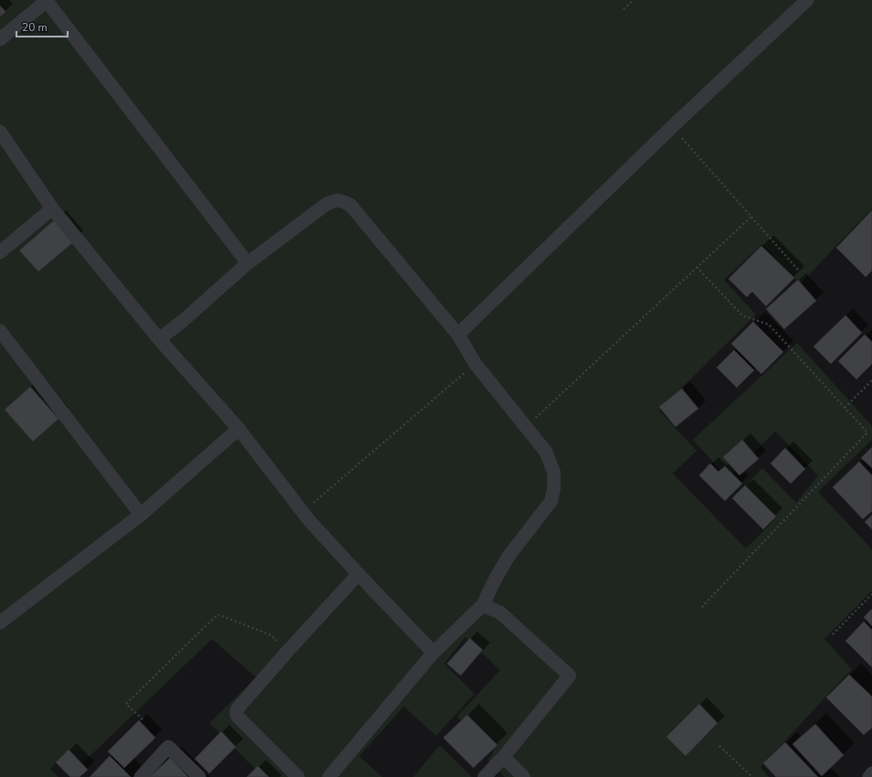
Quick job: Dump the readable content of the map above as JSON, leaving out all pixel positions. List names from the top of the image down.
{
  "scale_bar": "20 m"
}
